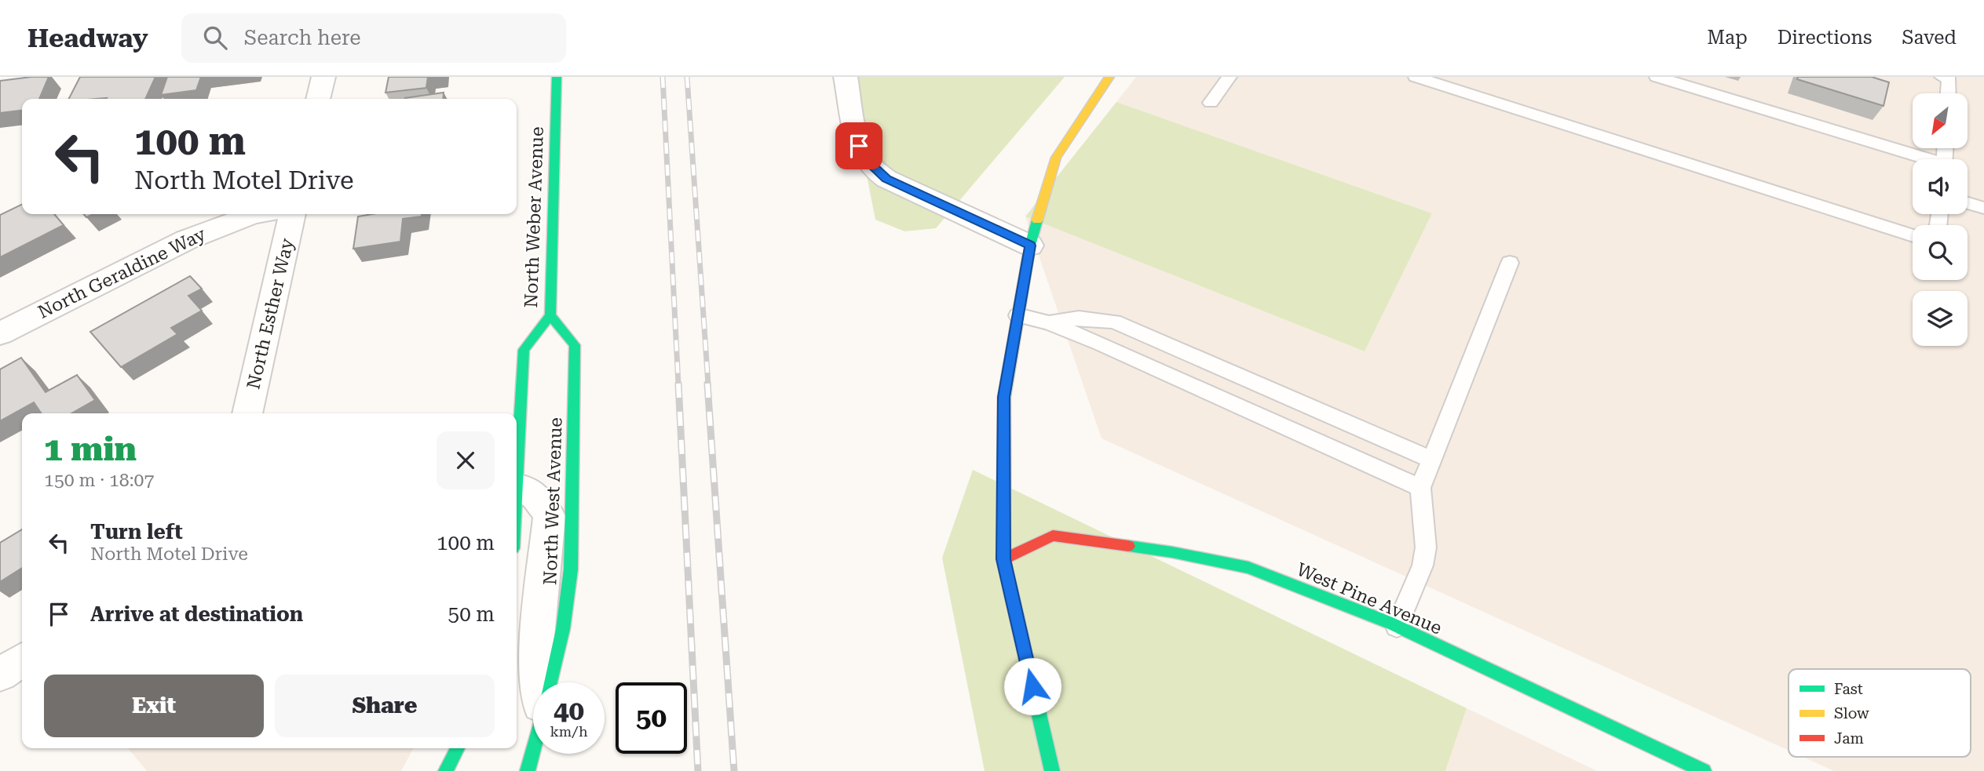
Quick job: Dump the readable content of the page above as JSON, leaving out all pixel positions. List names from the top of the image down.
{
  "streets": {
    "street": [
      "North Weber Avenue",
      "North Geraldine Way",
      "North Esther Way",
      "North West Avenue",
      "West Pine Avenue"
    ]
  },
  "crossings": [
    ["North Weber Avenue", "North West Avenue"]
  ],
  "legend": ["Fast", "Slow", "Jam"],
  "north": "bottom left",
  "page": {
    "header": "Headway",
    "search": "Search here",
    "nav": ["Map", "Directions", "Saved"],
    "turn": ["100 m", "North Motel Drive"],
    "heading": ["1 min", "150 m · 18:07"],
    "list": [
      {
        "name": "Turn left",
        "note": "North Motel Drive",
        "value": "100 m"
      },
      {
        "name": "Arrive at destination",
        "value": "50 m"
      }
    ],
    "buttons": ["Exit", "Share"],
    "speed": "40 km/h",
    "limit": "50"
  }
}
